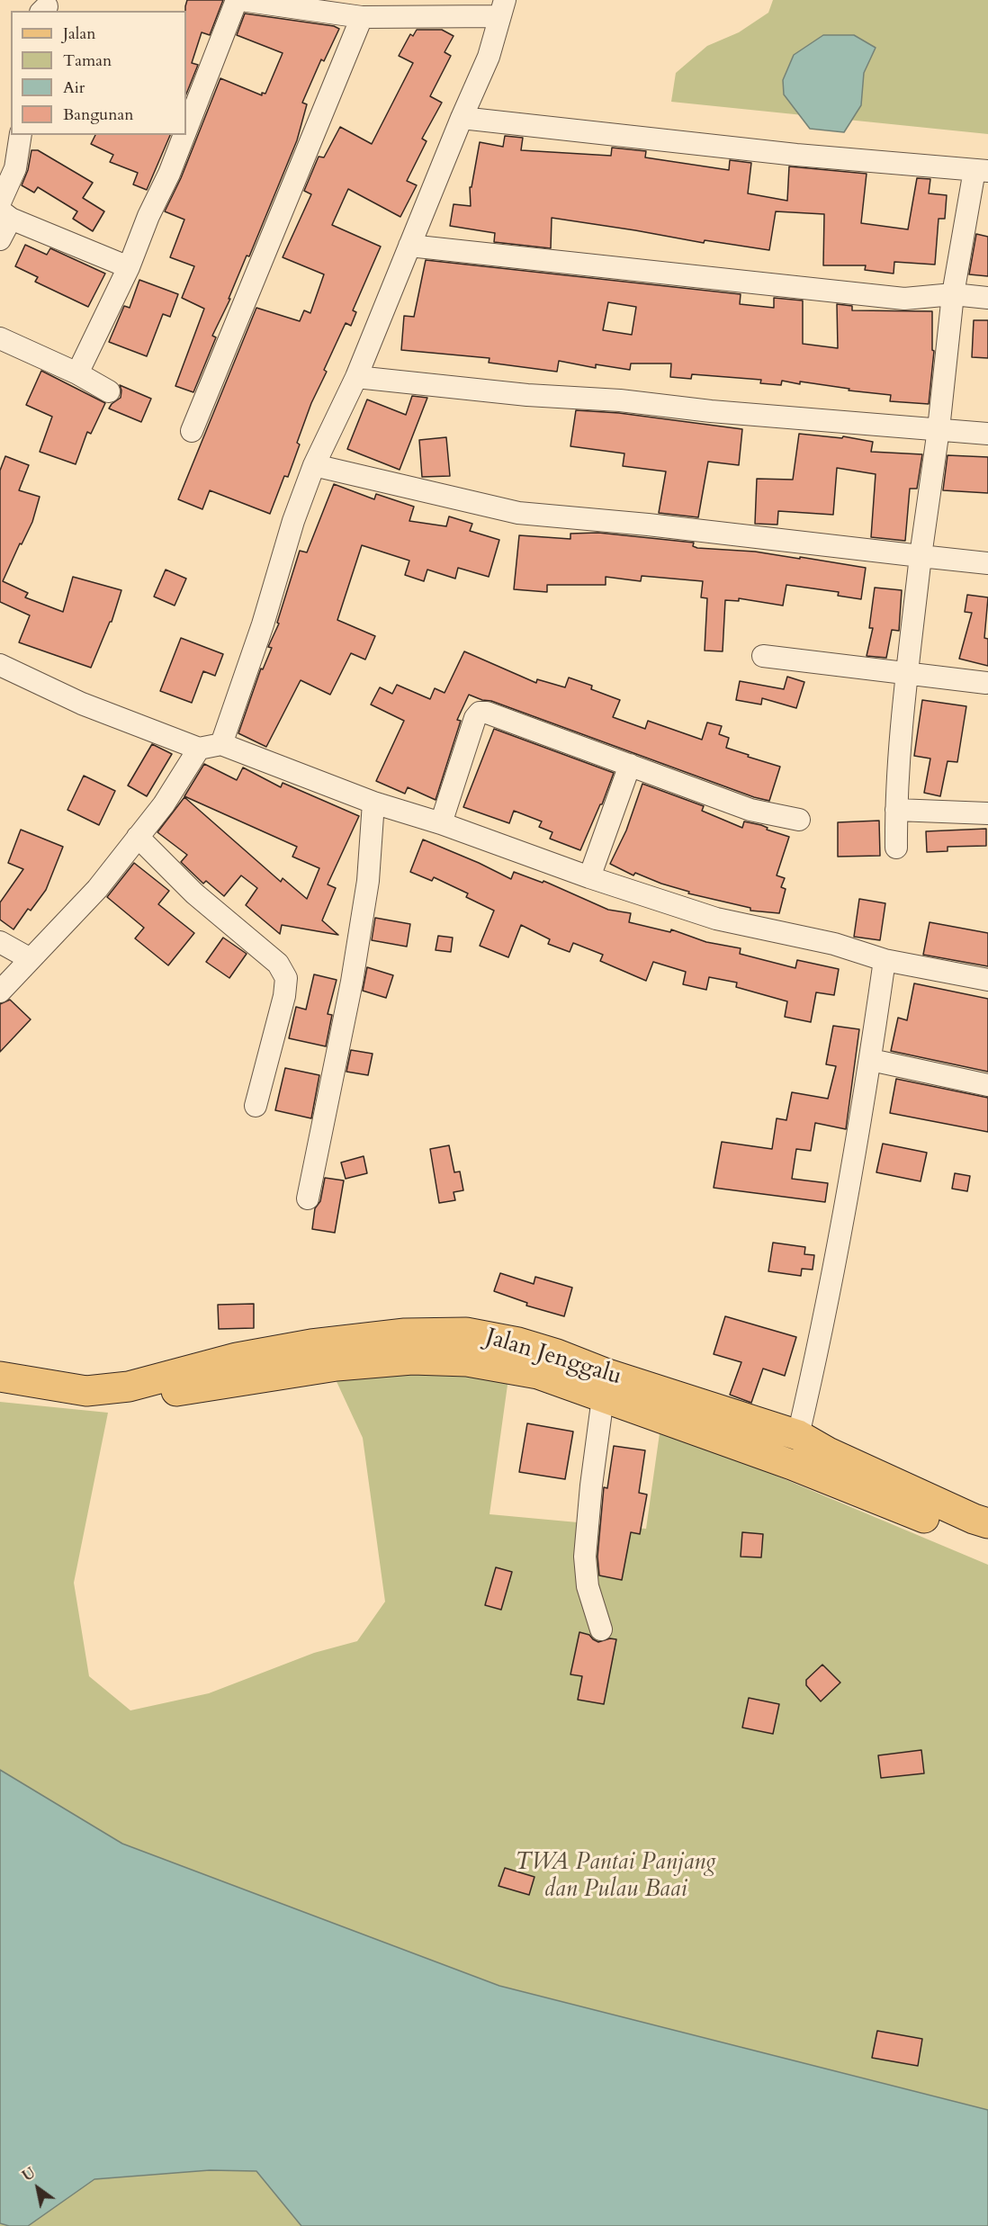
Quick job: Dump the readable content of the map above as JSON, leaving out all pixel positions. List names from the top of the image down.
{
  "streets": {
    "main road": ["Jalan Jenggalu"]
  },
  "parks": ["TWA Pantai Panjang dan Pulau Baai"],
  "legend": [
    "Jalan",
    "Taman",
    "Air",
    "Bangunan"
  ],
  "north": "top left"
}
